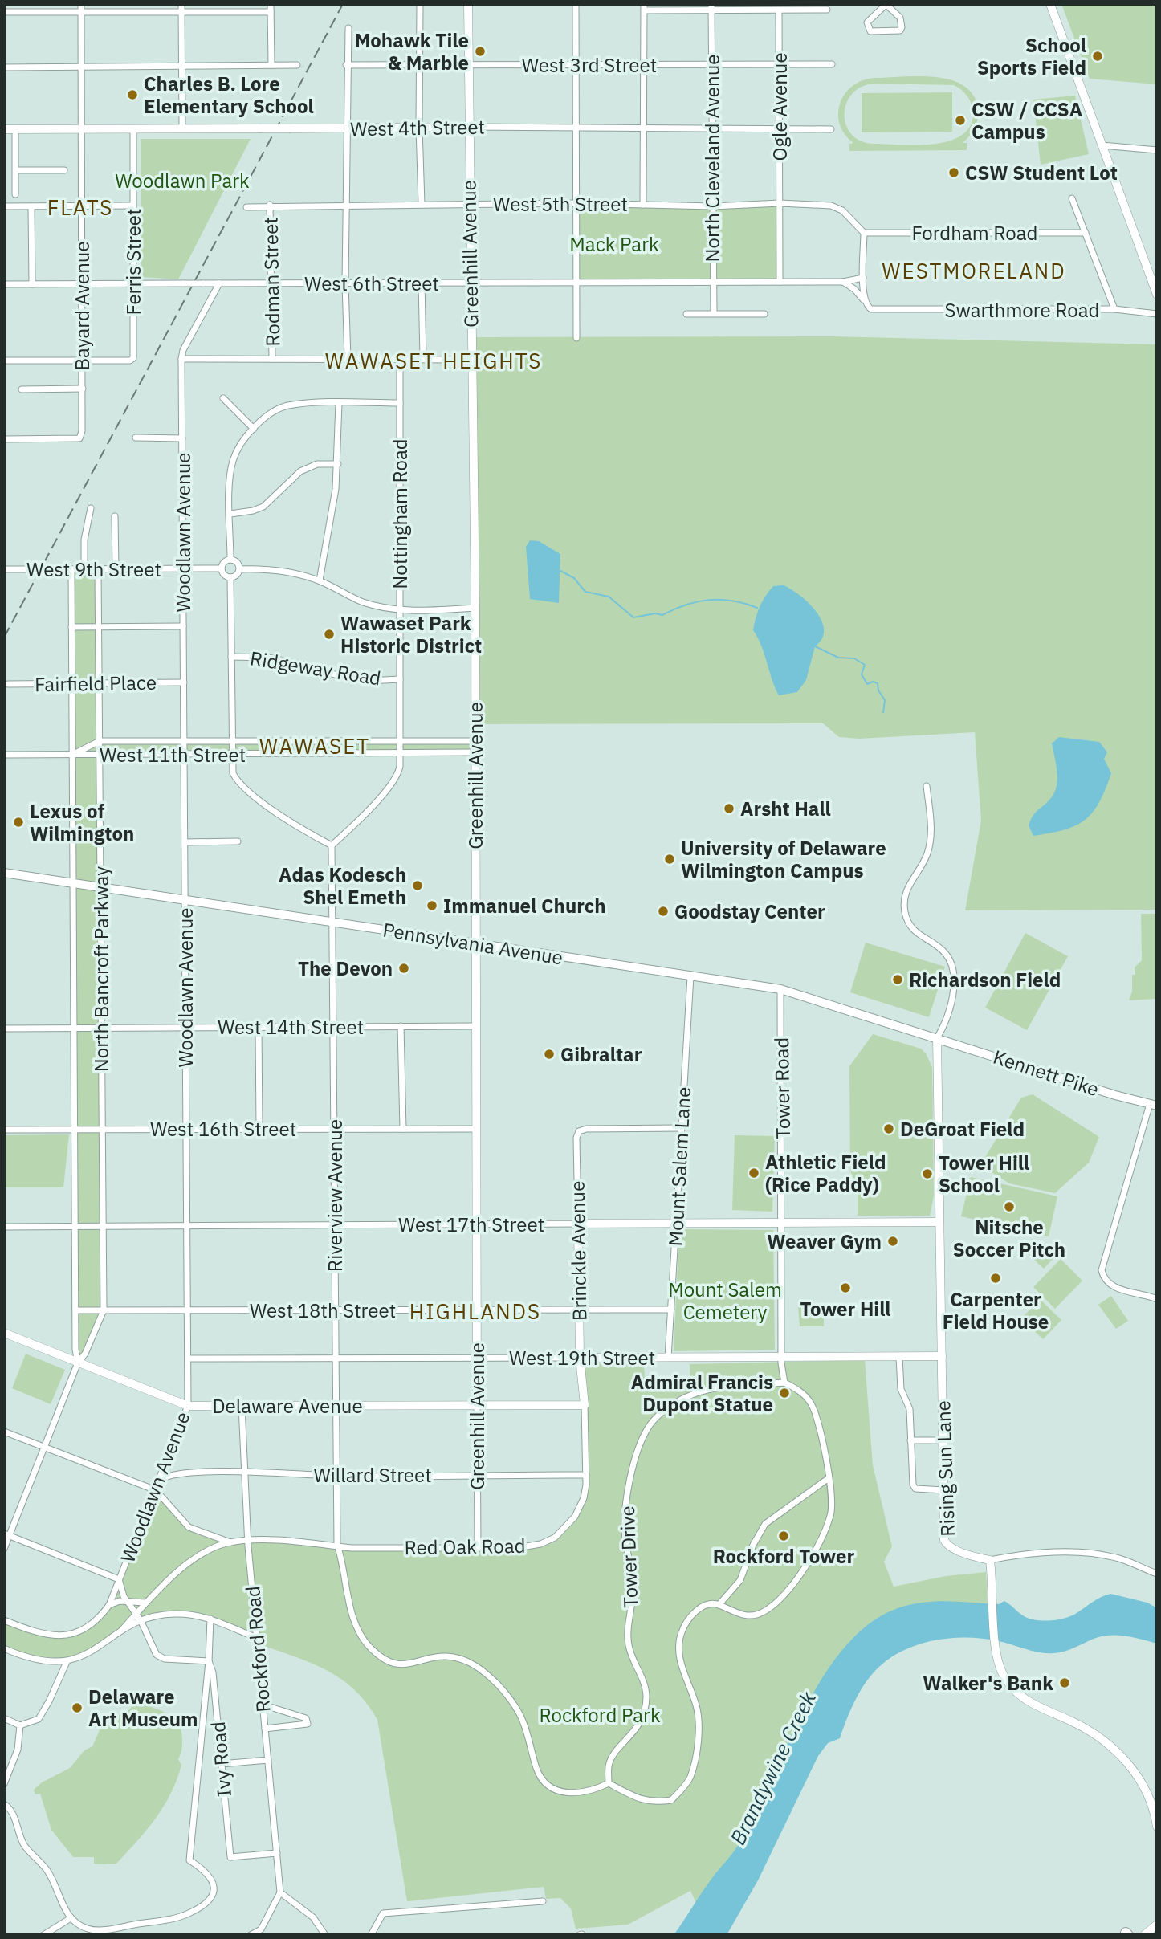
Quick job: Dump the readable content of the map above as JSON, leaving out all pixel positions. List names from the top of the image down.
{
  "streets": {
    "main road": ["Pennsylvania Avenue", "Kennett Pike"],
    "street": [
      "West 3rd Street",
      "Ogle Avenue",
      "West 4th Street",
      "North Cleveland Avenue",
      "West 5th Street",
      "Fordham Road",
      "Greenhill Avenue",
      "Ferris Street",
      "Rodman Street",
      "West 6th Street",
      "Bayard Avenue",
      "Swarthmore Road",
      "Nottingham Road",
      "Woodlawn Avenue",
      "West 9th Street",
      "Ridgeway Road",
      "Fairfield Place",
      "West 11th Street",
      "North Bancroft Parkway",
      "West 14th Street",
      "Tower Road",
      "West 16th Street",
      "Mount Salem Lane",
      "Riverview Avenue",
      "West 17th Street",
      "Brinckle Avenue",
      "West 18th Street",
      "West 19th Street",
      "Delaware Avenue",
      "Rising Sun Lane",
      "Willard Street",
      "Red Oak Road",
      "Tower Drive",
      "Rockford Road",
      "Ivy Road"
    ]
  },
  "crossings": [
    ["West 3rd Street", "Ogle Avenue"],
    ["West 3rd Street", "North Cleveland Avenue"],
    ["West 3rd Street", "Greenhill Avenue"],
    ["Ogle Avenue", "West 4th Street"],
    ["Ogle Avenue", "West 5th Street"],
    ["Ogle Avenue", "West 6th Street"],
    ["West 4th Street", "North Cleveland Avenue"],
    ["West 4th Street", "Greenhill Avenue"],
    ["West 4th Street", "Ferris Street"],
    ["West 4th Street", "Bayard Avenue"],
    ["North Cleveland Avenue", "West 5th Street"],
    ["North Cleveland Avenue", "West 6th Street"],
    ["West 5th Street", "Fordham Road"],
    ["West 5th Street", "Greenhill Avenue"],
    ["West 5th Street", "Rodman Street"],
    ["Greenhill Avenue", "West 6th Street"],
    ["Greenhill Avenue", "West 11th Street"],
    ["Greenhill Avenue", "Pennsylvania Avenue"],
    ["Greenhill Avenue", "West 14th Street"],
    ["Greenhill Avenue", "West 16th Street"],
    ["Greenhill Avenue", "West 17th Street"],
    ["Greenhill Avenue", "West 18th Street"],
    ["Greenhill Avenue", "West 19th Street"],
    ["Greenhill Avenue", "Delaware Avenue"],
    ["Greenhill Avenue", "Willard Street"],
    ["Greenhill Avenue", "Red Oak Road"],
    ["Ferris Street", "West 6th Street"],
    ["Ferris Street", "Bayard Avenue"],
    ["Rodman Street", "West 6th Street"],
    ["West 6th Street", "Bayard Avenue"],
    ["West 6th Street", "Woodlawn Avenue"],
    ["Nottingham Road", "Ridgeway Road"],
    ["Nottingham Road", "West 11th Street"],
    ["Nottingham Road", "Riverview Avenue"],
    ["Woodlawn Avenue", "West 9th Street"],
    ["Woodlawn Avenue", "Fairfield Place"],
    ["Woodlawn Avenue", "West 11th Street"],
    ["Woodlawn Avenue", "Pennsylvania Avenue"],
    ["Woodlawn Avenue", "West 14th Street"],
    ["Woodlawn Avenue", "West 16th Street"],
    ["Woodlawn Avenue", "West 17th Street"],
    ["Woodlawn Avenue", "West 18th Street"],
    ["Woodlawn Avenue", "West 19th Street"],
    ["Woodlawn Avenue", "Delaware Avenue"],
    ["Woodlawn Avenue", "Willard Street"],
    ["Woodlawn Avenue", "Red Oak Road"],
    ["West 9th Street", "North Bancroft Parkway"],
    ["Fairfield Place", "North Bancroft Parkway"],
    ["West 11th Street", "North Bancroft Parkway"],
    ["Pennsylvania Avenue", "North Bancroft Parkway"],
    ["Pennsylvania Avenue", "Kennett Pike"],
    ["Pennsylvania Avenue", "Tower Road"],
    ["Pennsylvania Avenue", "Mount Salem Lane"],
    ["Pennsylvania Avenue", "Riverview Avenue"],
    ["Pennsylvania Avenue", "Rising Sun Lane"],
    ["North Bancroft Parkway", "West 14th Street"],
    ["North Bancroft Parkway", "West 16th Street"],
    ["North Bancroft Parkway", "West 17th Street"],
    ["North Bancroft Parkway", "West 18th Street"],
    ["North Bancroft Parkway", "Delaware Avenue"],
    ["West 14th Street", "Riverview Avenue"],
    ["Kennett Pike", "Rising Sun Lane"],
    ["Tower Road", "West 17th Street"],
    ["Tower Road", "West 19th Street"],
    ["West 16th Street", "Riverview Avenue"],
    ["Mount Salem Lane", "West 17th Street"],
    ["Mount Salem Lane", "Brinckle Avenue"],
    ["Mount Salem Lane", "West 18th Street"],
    ["Mount Salem Lane", "West 19th Street"],
    ["Riverview Avenue", "West 17th Street"],
    ["Riverview Avenue", "West 18th Street"],
    ["Riverview Avenue", "West 19th Street"],
    ["Riverview Avenue", "Delaware Avenue"],
    ["Riverview Avenue", "Willard Street"],
    ["Riverview Avenue", "Red Oak Road"],
    ["Riverview Avenue", "Tower Drive"],
    ["West 17th Street", "Brinckle Avenue"],
    ["West 17th Street", "Rising Sun Lane"],
    ["Brinckle Avenue", "West 18th Street"],
    ["Brinckle Avenue", "West 19th Street"],
    ["Brinckle Avenue", "Delaware Avenue"],
    ["Brinckle Avenue", "Red Oak Road"],
    ["West 19th Street", "Rising Sun Lane"],
    ["Delaware Avenue", "Red Oak Road"],
    ["Delaware Avenue", "Rockford Road"],
    ["Willard Street", "Red Oak Road"],
    ["Willard Street", "Rockford Road"],
    ["Red Oak Road", "Rockford Road"],
    ["Rockford Road", "Ivy Road"]
  ],
  "districts": [
    "FLATS",
    "WESTMORELAND",
    "WAWASET HEIGHTS",
    "WAWASET",
    "HIGHLANDS"
  ],
  "water": ["Brandywine Creek"],
  "parks": [
    "Woodlawn Park",
    "Mack Park",
    "Mount Salem Cemetery",
    "Rockford Park"
  ],
  "places": [
    "Mohawk Tile & Marble",
    "School Sports Field",
    "Charles B. Lore Elementary School",
    "CSW / CCSA Campus",
    "CSW Student Lot",
    "Wawaset Park Historic District",
    "Arsht Hall",
    "Lexus of Wilmington",
    "University of Delaware Wilmington Campus",
    "Adas Kodesch Shel Emeth",
    "Immanuel Church",
    "Goodstay Center",
    "The Devon",
    "Richardson Field",
    "Gibraltar",
    "DeGroat Field",
    "Athletic Field (Rice Paddy)",
    "Tower Hill School",
    "Nitsche Soccer Pitch",
    "Weaver Gym",
    "Carpenter Field House",
    "Tower Hill",
    "Admiral Francis Dupont Statue",
    "Rockford Tower",
    "Walker's Bank",
    "Delaware Art Museum"
  ]
}
